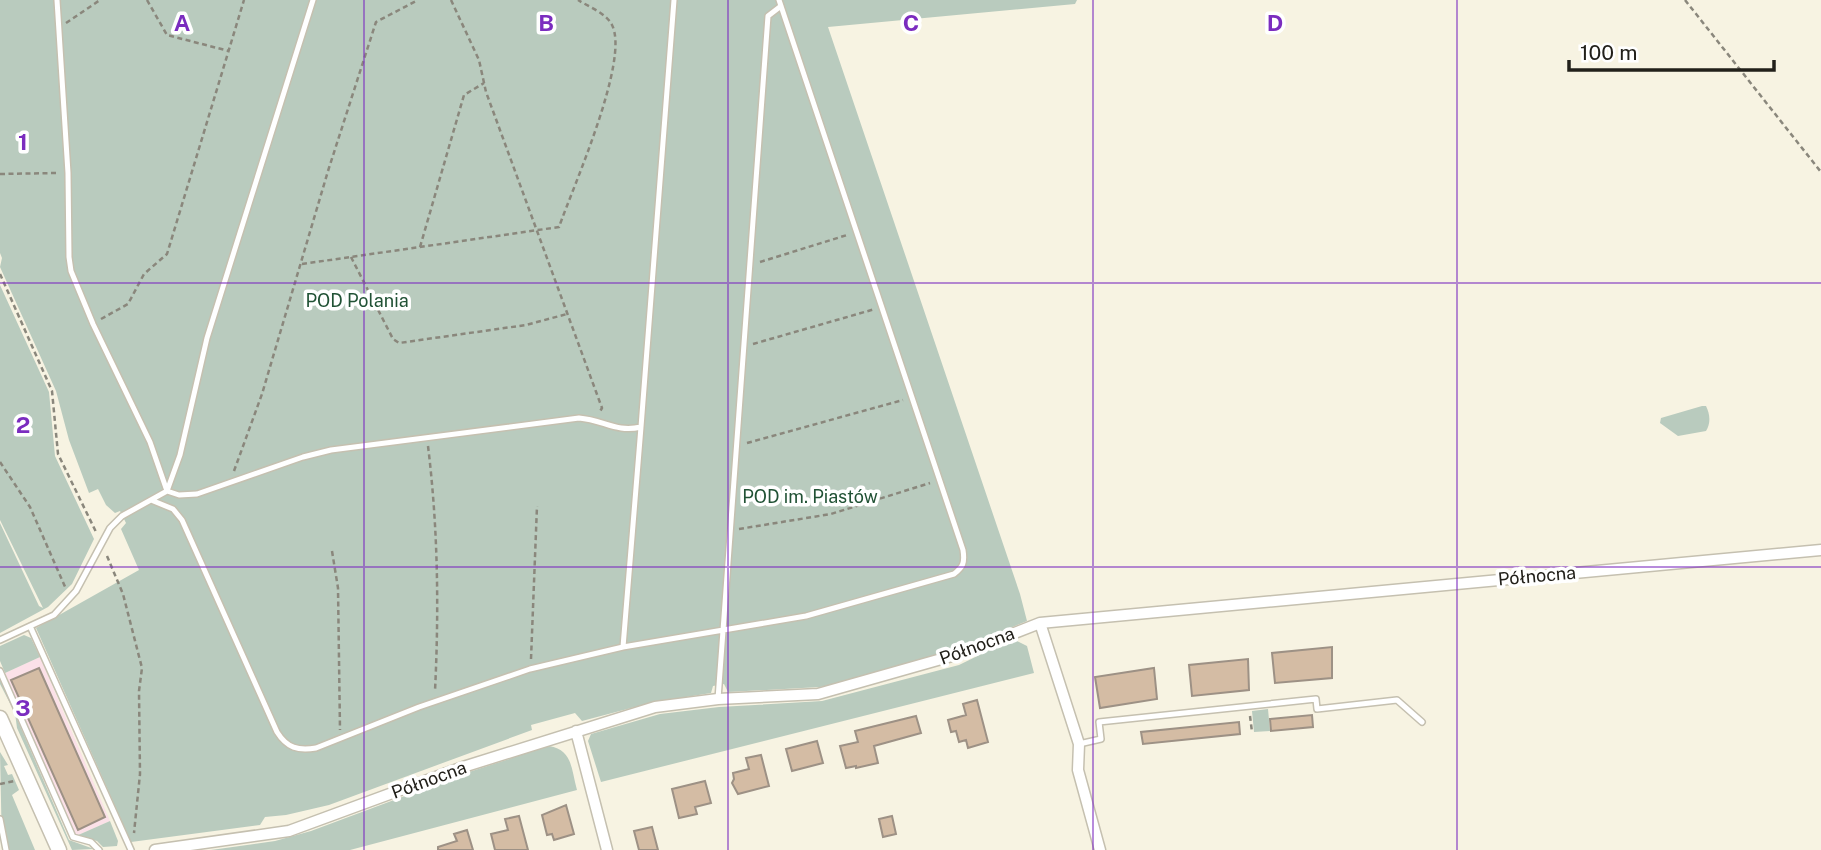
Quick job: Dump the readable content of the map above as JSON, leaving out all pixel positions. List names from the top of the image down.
{
  "streets": {
    "street": ["Północna"]
  },
  "parks": ["POD Polania", "POD im. Piastów"],
  "scale_bar": "100 m",
  "grid": {
    "columns": [
      "A",
      "B",
      "C",
      "D"
    ],
    "rows": ["1", "2", "3"]
  }
}
